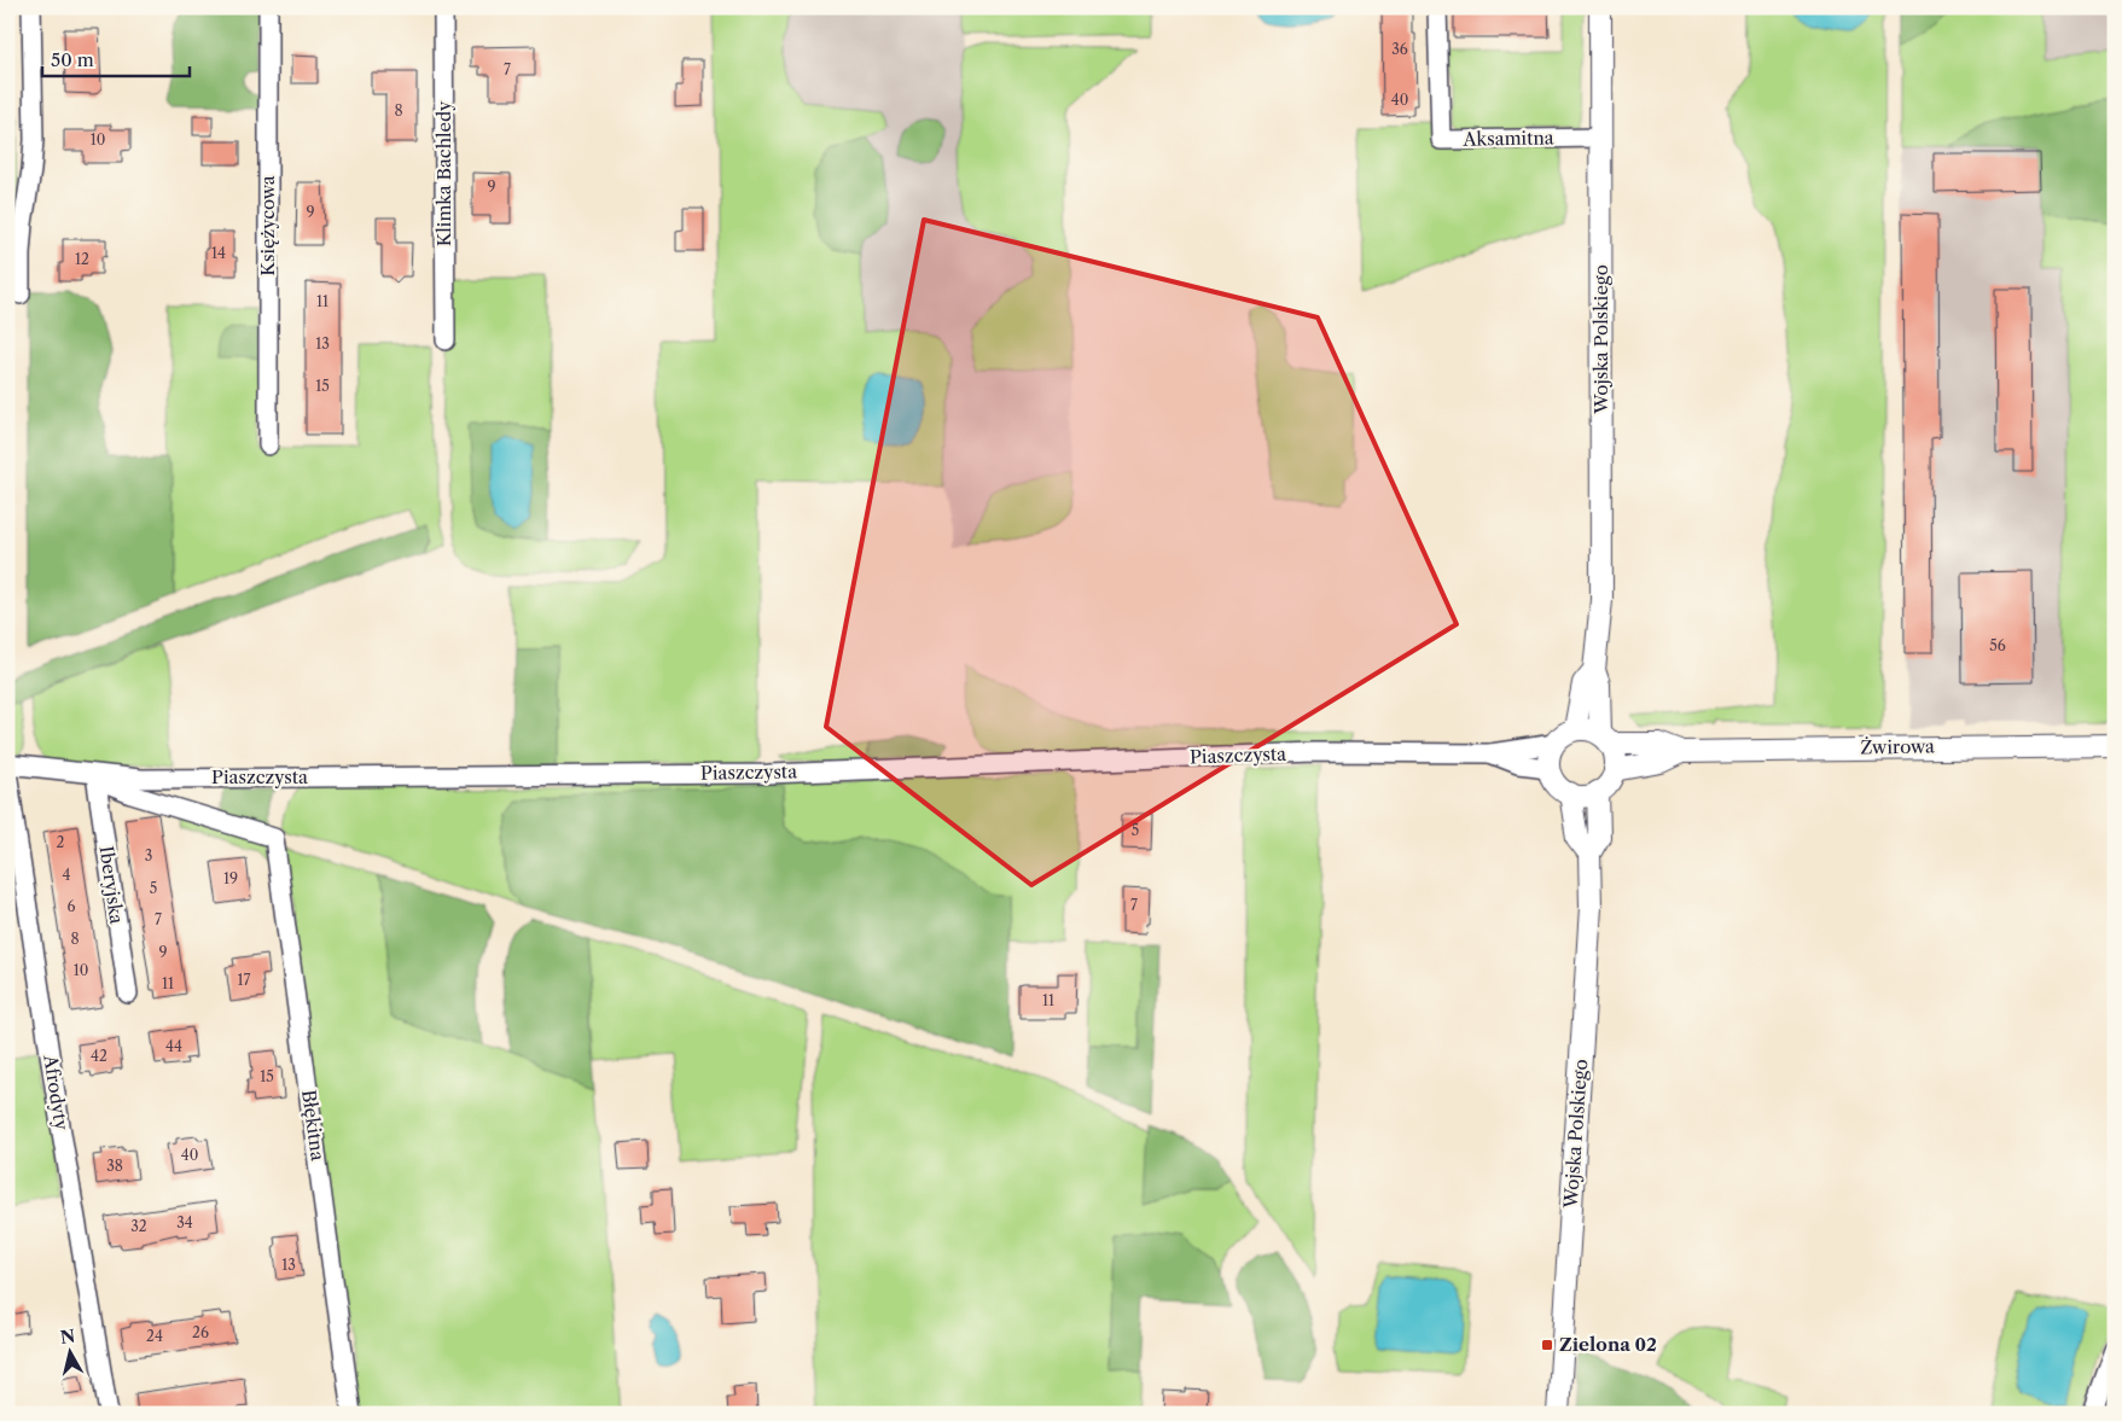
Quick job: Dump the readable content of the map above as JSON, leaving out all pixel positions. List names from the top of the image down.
{
  "streets": {
    "street": [
      "Aksamitna",
      "Klimka Bachledy",
      "Księżycowa",
      "Wojska Polskiego",
      "Żwirowa",
      "Piaszczysta",
      "Iberyjska",
      "Afrodyty",
      "Błękitna"
    ]
  },
  "crossings": [
    ["Aksamitna", "Wojska Polskiego"],
    ["Wojska Polskiego", "Żwirowa"],
    ["Wojska Polskiego", "Piaszczysta"],
    ["Żwirowa", "Piaszczysta"],
    ["Piaszczysta", "Iberyjska"],
    ["Piaszczysta", "Błękitna"],
    ["Iberyjska", "Błękitna"]
  ],
  "places": {
    "transit": ["Zielona 02"]
  },
  "house_numbers": [
    "36",
    "7",
    "40",
    "8",
    "10",
    "9",
    "9",
    "14",
    "12",
    "11",
    "13",
    "15",
    "56",
    "5",
    "2",
    "3",
    "4",
    "19",
    "5",
    "7",
    "6",
    "7",
    "8",
    "9",
    "10",
    "17",
    "11",
    "11",
    "44",
    "42",
    "15",
    "40",
    "38",
    "34",
    "32",
    "13",
    "26",
    "24"
  ],
  "scale_bar": "50 m",
  "north": "top"
}
